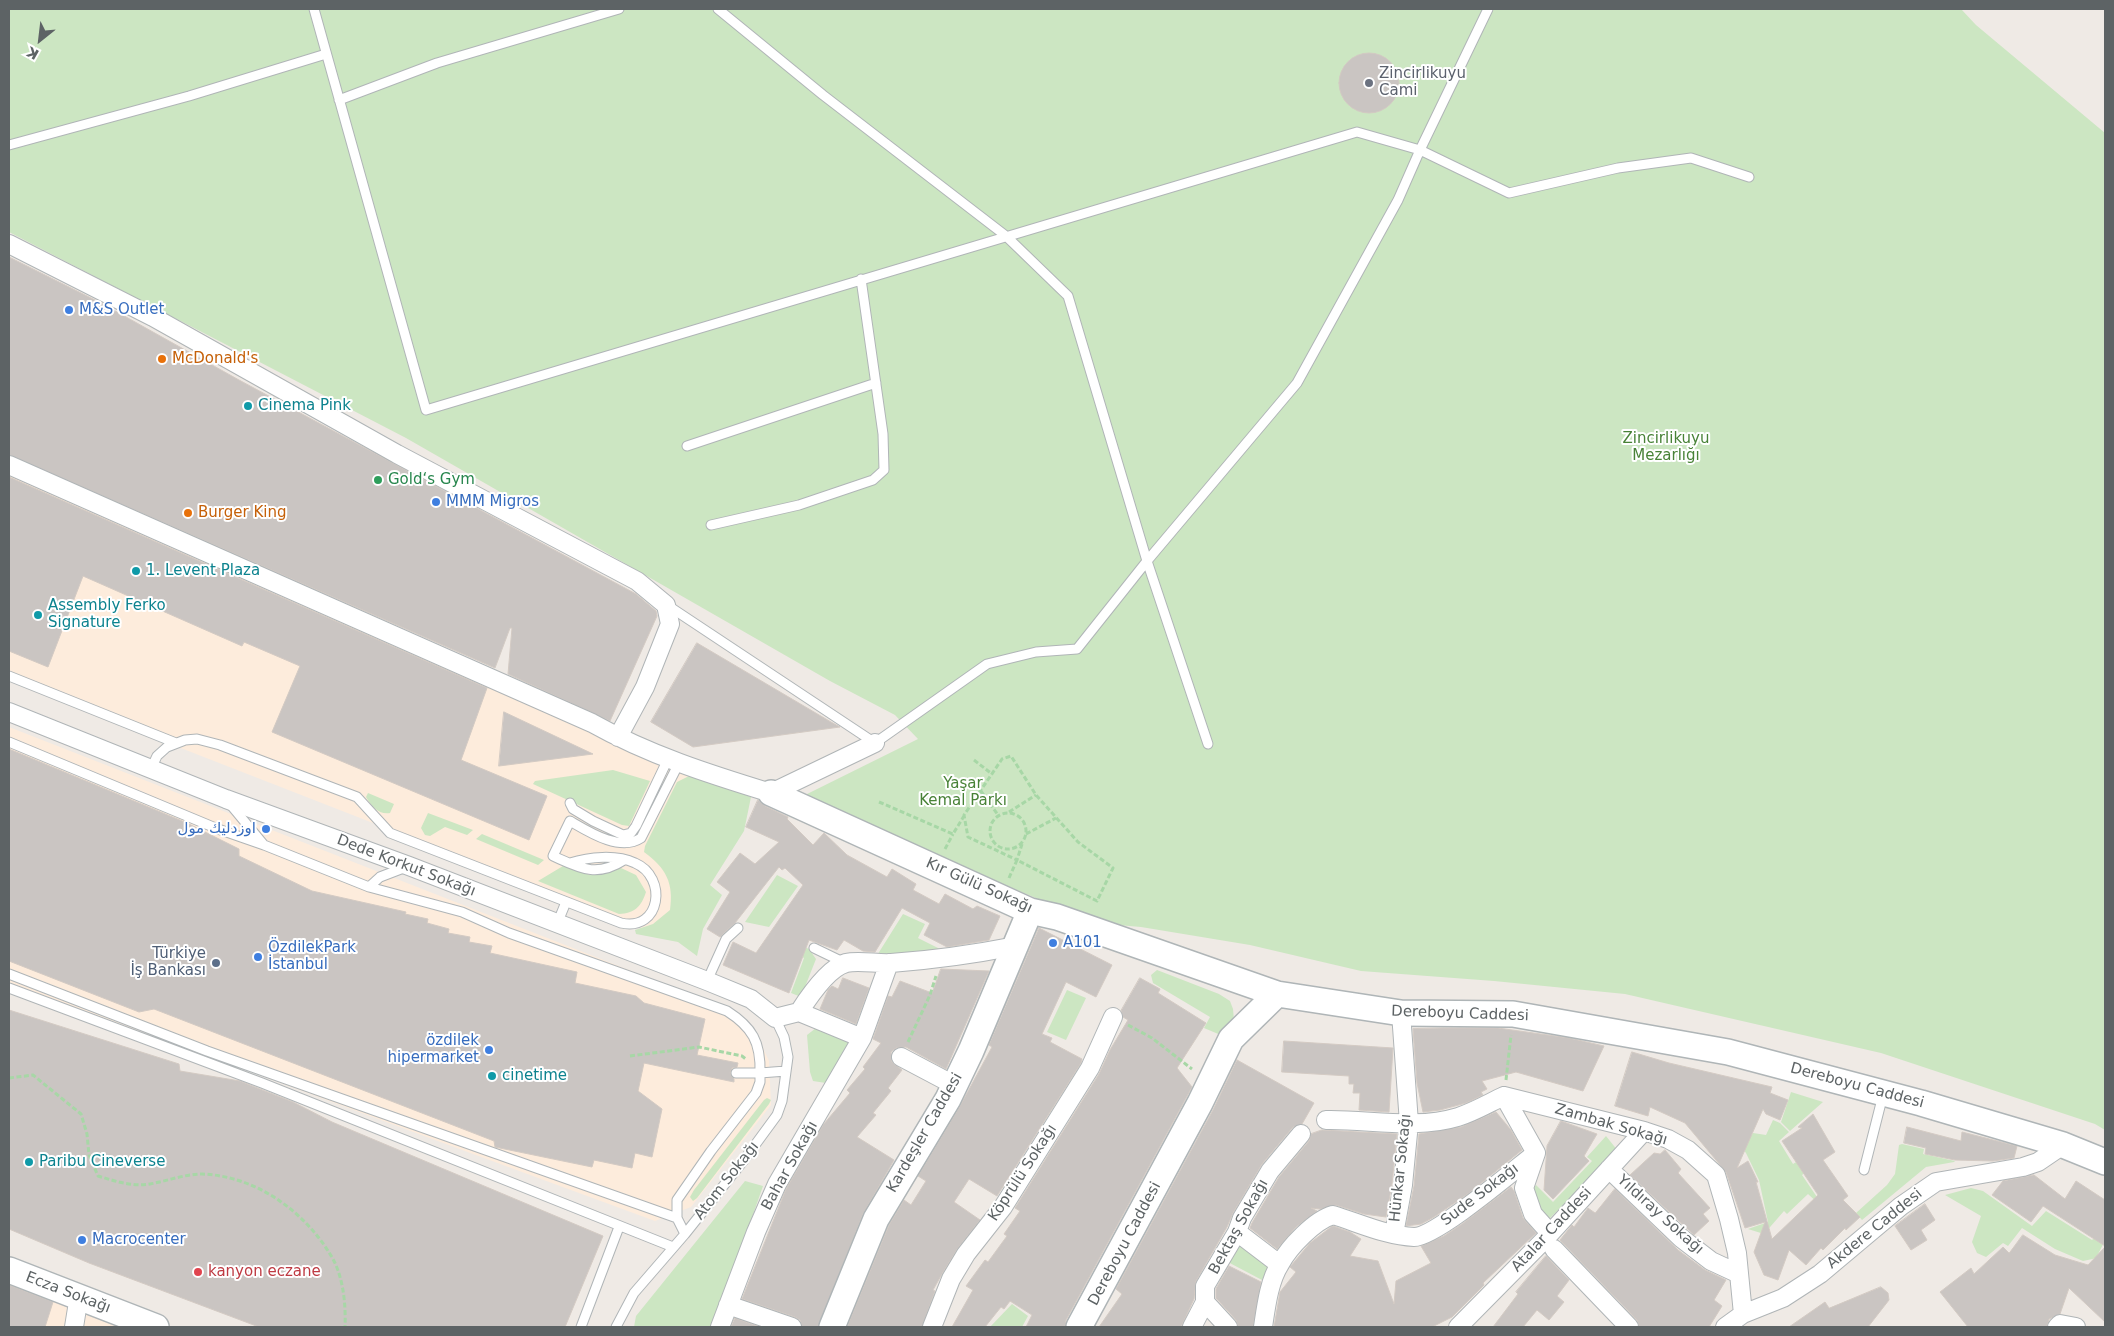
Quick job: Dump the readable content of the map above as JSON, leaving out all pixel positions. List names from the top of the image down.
{
  "streets": {
    "main road": [
      "Kır Gülü Sokağı",
      "Dereboyu Caddesi",
      "Kardeşler Caddesi",
      "Ecza Sokağı"
    ],
    "street": [
      "Dede Korkut Sokağı",
      "Zambak Sokağı",
      "Bahar Sokağı",
      "Hünkar Sokağı",
      "Köprülü Sokağı",
      "Sude Sokağı",
      "Yıldıray Sokağı",
      "Bektaş Sokağı",
      "Akdere Caddesi",
      "Atalar Caddesi"
    ],
    "lane": ["Atom Sokağı"]
  },
  "crossings": [
    ["Dede Korkut Sokağı", "Atom Sokağı"],
    ["Kır Gülü Sokağı", "Dereboyu Caddesi"],
    ["Kır Gülü Sokağı", "Kardeşler Caddesi"],
    ["Dereboyu Caddesi", "Hünkar Sokağı"],
    ["Dereboyu Caddesi", "Akdere Caddesi"],
    ["Zambak Sokağı", "Yıldıray Sokağı"],
    ["Zambak Sokağı", "Akdere Caddesi"],
    ["Zambak Sokağı", "Atalar Caddesi"],
    ["Hünkar Sokağı", "Sude Sokağı"],
    ["Yıldıray Sokağı", "Atalar Caddesi"]
  ],
  "parks": ["Zincirlikuyu Mezarlığı", "Yaşar Kemal Parkı"],
  "places": [
    "Zincirlikuyu Cami",
    "M&S Outlet",
    "McDonald's",
    "Cinema Pink",
    "Gold‘s Gym",
    "MMM Migros",
    "Burger King",
    "1. Levent Plaza",
    "Assembly Ferko Signature",
    "اوزدليك مول",
    "A101",
    "ÖzdilekPark İstanbul",
    "Türkiye İş Bankası",
    "özdilek hipermarket",
    "cinetime",
    "Paribu Cineverse",
    "Macrocenter",
    "kanyon eczane"
  ],
  "north": "bottom left"
}
